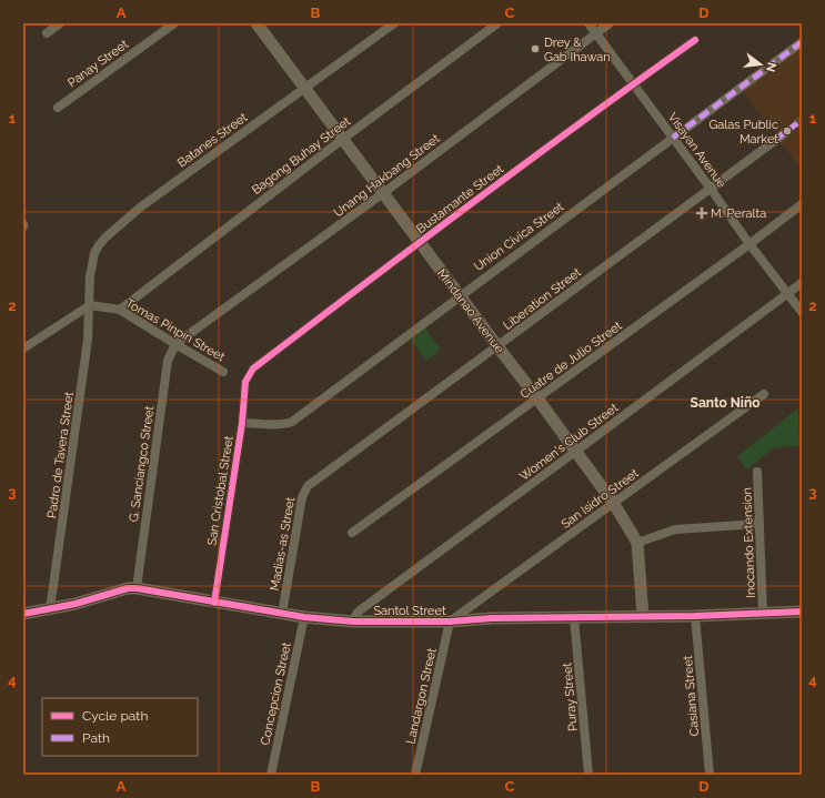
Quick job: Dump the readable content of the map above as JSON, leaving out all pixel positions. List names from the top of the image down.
{
  "streets": {
    "street": [
      "Panay Street",
      "Batanes Street",
      "Visayan Avenue",
      "Bagong Buhay Street",
      "Unang Hakbang Street",
      "Bustamante Street",
      "Union Civica Street",
      "Liberation Street",
      "Mindanao Avenue",
      "Tomas Pinpin Street",
      "Cuatre de Julio Street",
      "Women's Club Street",
      "Padro de Tavera Street",
      "G. Sanciangco Street",
      "San Cristobal Street",
      "San Isidro Street",
      "Inocando Extension",
      "Madias-as Street",
      "Santol Street",
      "Concepcion Street",
      "Landargon Street",
      "Casiana Street",
      "Puray Street"
    ]
  },
  "crossings": [
    ["Batanes Street", "Mindanao Avenue"],
    ["Batanes Street", "Tomas Pinpin Street"],
    ["Batanes Street", "Padro de Tavera Street"],
    ["Visayan Avenue", "Unang Hakbang Street"],
    ["Visayan Avenue", "Bustamante Street"],
    ["Visayan Avenue", "Union Civica Street"],
    ["Visayan Avenue", "Liberation Street"],
    ["Visayan Avenue", "Cuatre de Julio Street"],
    ["Visayan Avenue", "Women's Club Street"],
    ["Bagong Buhay Street", "Mindanao Avenue"],
    ["Bagong Buhay Street", "Tomas Pinpin Street"],
    ["Unang Hakbang Street", "Mindanao Avenue"],
    ["Unang Hakbang Street", "Tomas Pinpin Street"],
    ["Unang Hakbang Street", "G. Sanciangco Street"],
    ["Bustamante Street", "Mindanao Avenue"],
    ["Bustamante Street", "San Cristobal Street"],
    ["Union Civica Street", "Mindanao Avenue"],
    ["Union Civica Street", "San Cristobal Street"],
    ["Liberation Street", "Mindanao Avenue"],
    ["Liberation Street", "Madias-as Street"],
    ["Mindanao Avenue", "Cuatre de Julio Street"],
    ["Mindanao Avenue", "Women's Club Street"],
    ["Mindanao Avenue", "San Isidro Street"],
    ["Mindanao Avenue", "Santol Street"],
    ["Tomas Pinpin Street", "Padro de Tavera Street"],
    ["Tomas Pinpin Street", "G. Sanciangco Street"],
    ["Women's Club Street", "Santol Street"],
    ["Padro de Tavera Street", "Santol Street"],
    ["G. Sanciangco Street", "Santol Street"],
    ["San Cristobal Street", "Santol Street"],
    ["San Isidro Street", "Santol Street"],
    ["San Isidro Street", "Landargon Street"],
    ["Inocando Extension", "Santol Street"],
    ["Madias-as Street", "Santol Street"],
    ["Santol Street", "Concepcion Street"],
    ["Santol Street", "Landargon Street"],
    ["Santol Street", "Casiana Street"],
    ["Santol Street", "Puray Street"]
  ],
  "districts": ["Santo Niño"],
  "places": {
    "other": ["Drey & Gab Ihawan", "Galas Public Market"],
    "health": ["M. Peralta"]
  },
  "legend": ["Cycle path", "Path"],
  "north": "right",
  "grid": {
    "columns": [
      "A",
      "B",
      "C",
      "D"
    ],
    "rows": [
      "1",
      "2",
      "3",
      "4"
    ]
  }
}
